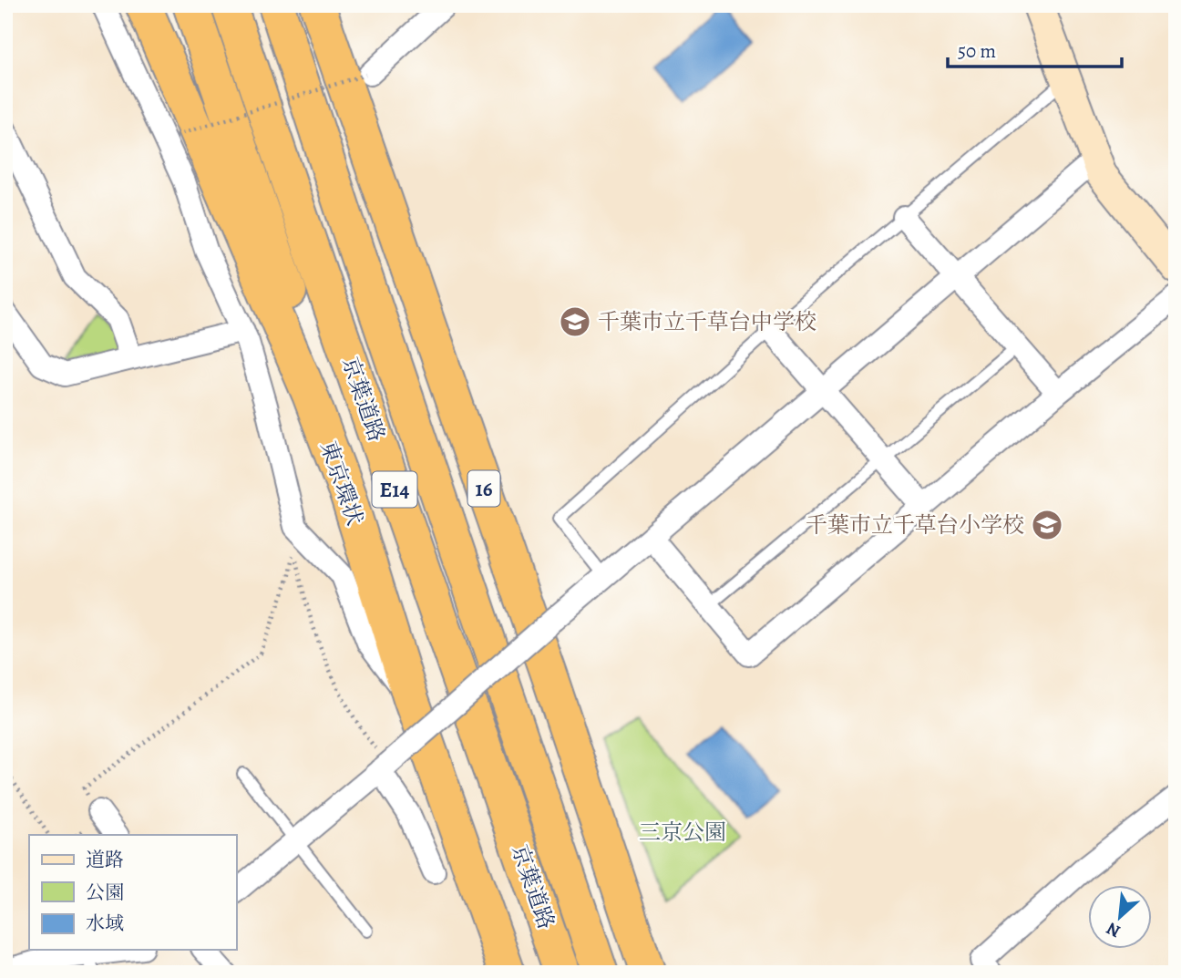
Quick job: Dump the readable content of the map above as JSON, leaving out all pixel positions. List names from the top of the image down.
{
  "streets": {
    "highway": [
      "京葉道路",
      "東京環状",
      "16",
      "E14"
    ]
  },
  "parks": ["三京公園"],
  "places": {
    "school or university": ["千葉市立千草台中学校", "千葉市立千草台小学校"]
  },
  "legend": ["道路", "公園", "水域"],
  "scale_bar": "50 m",
  "north": "bottom left"
}
